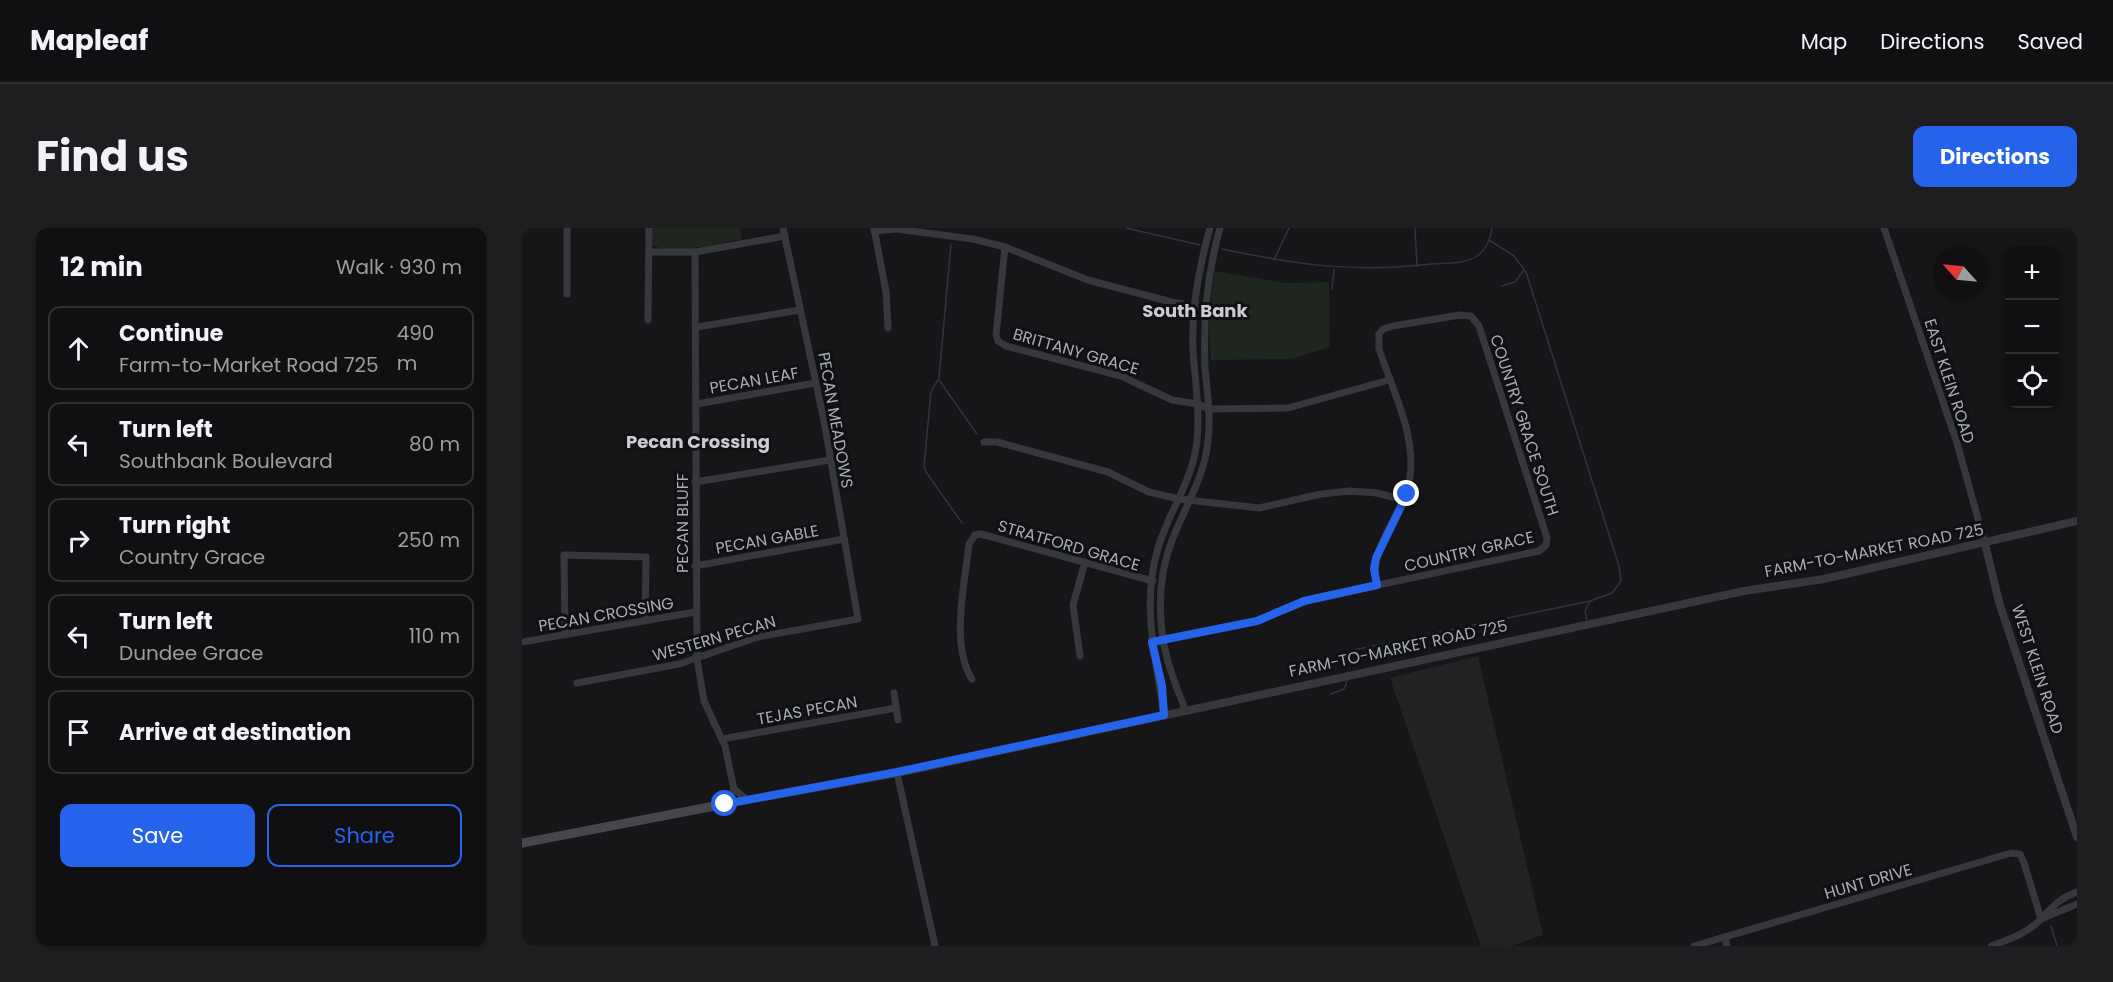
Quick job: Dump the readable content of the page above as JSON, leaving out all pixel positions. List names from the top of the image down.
{
  "streets": {
    "street": [
      "BRITTANY GRACE",
      "PECAN LEAF",
      "EAST KLEIN ROAD",
      "PECAN MEADOWS",
      "COUNTRY GRACE SOUTH",
      "PECAN BLUFF",
      "PECAN GABLE",
      "STRATFORD GRACE",
      "FARM-TO-MARKET ROAD 725",
      "COUNTRY GRACE",
      "PECAN CROSSING",
      "WESTERN PECAN",
      "WEST KLEIN ROAD",
      "TEJAS PECAN",
      "HUNT DRIVE"
    ]
  },
  "crossings": [
    ["PECAN LEAF", "PECAN MEADOWS"],
    ["PECAN LEAF", "PECAN BLUFF"],
    ["EAST KLEIN ROAD", "FARM-TO-MARKET ROAD 725"],
    ["EAST KLEIN ROAD", "WEST KLEIN ROAD"],
    ["PECAN MEADOWS", "PECAN GABLE"],
    ["PECAN MEADOWS", "WESTERN PECAN"],
    ["COUNTRY GRACE SOUTH", "COUNTRY GRACE"],
    ["PECAN BLUFF", "PECAN GABLE"],
    ["PECAN BLUFF", "PECAN CROSSING"],
    ["PECAN BLUFF", "WESTERN PECAN"],
    ["PECAN BLUFF", "TEJAS PECAN"],
    ["FARM-TO-MARKET ROAD 725", "WEST KLEIN ROAD"]
  ],
  "districts": ["South Bank", "Pecan Crossing"],
  "north": "top left",
  "page": {
    "header": "Mapleaf",
    "nav": ["Map", "Directions", "Saved"],
    "title": "Find us",
    "buttons": [
      "Directions",
      ["Save", "Share"]
    ],
    "heading": ["12 min", "Walk · 930 m"],
    "map_buttons": ["+", "−"],
    "list": [
      ["Continue", "Farm-to-Market Road 725", "490 m"],
      ["Turn left", "Southbank Boulevard", "80 m"],
      ["Turn right", "Country Grace", "250 m"],
      ["Turn left", "Dundee Grace", "110 m"],
      "Arrive at destination"
    ]
  }
}
